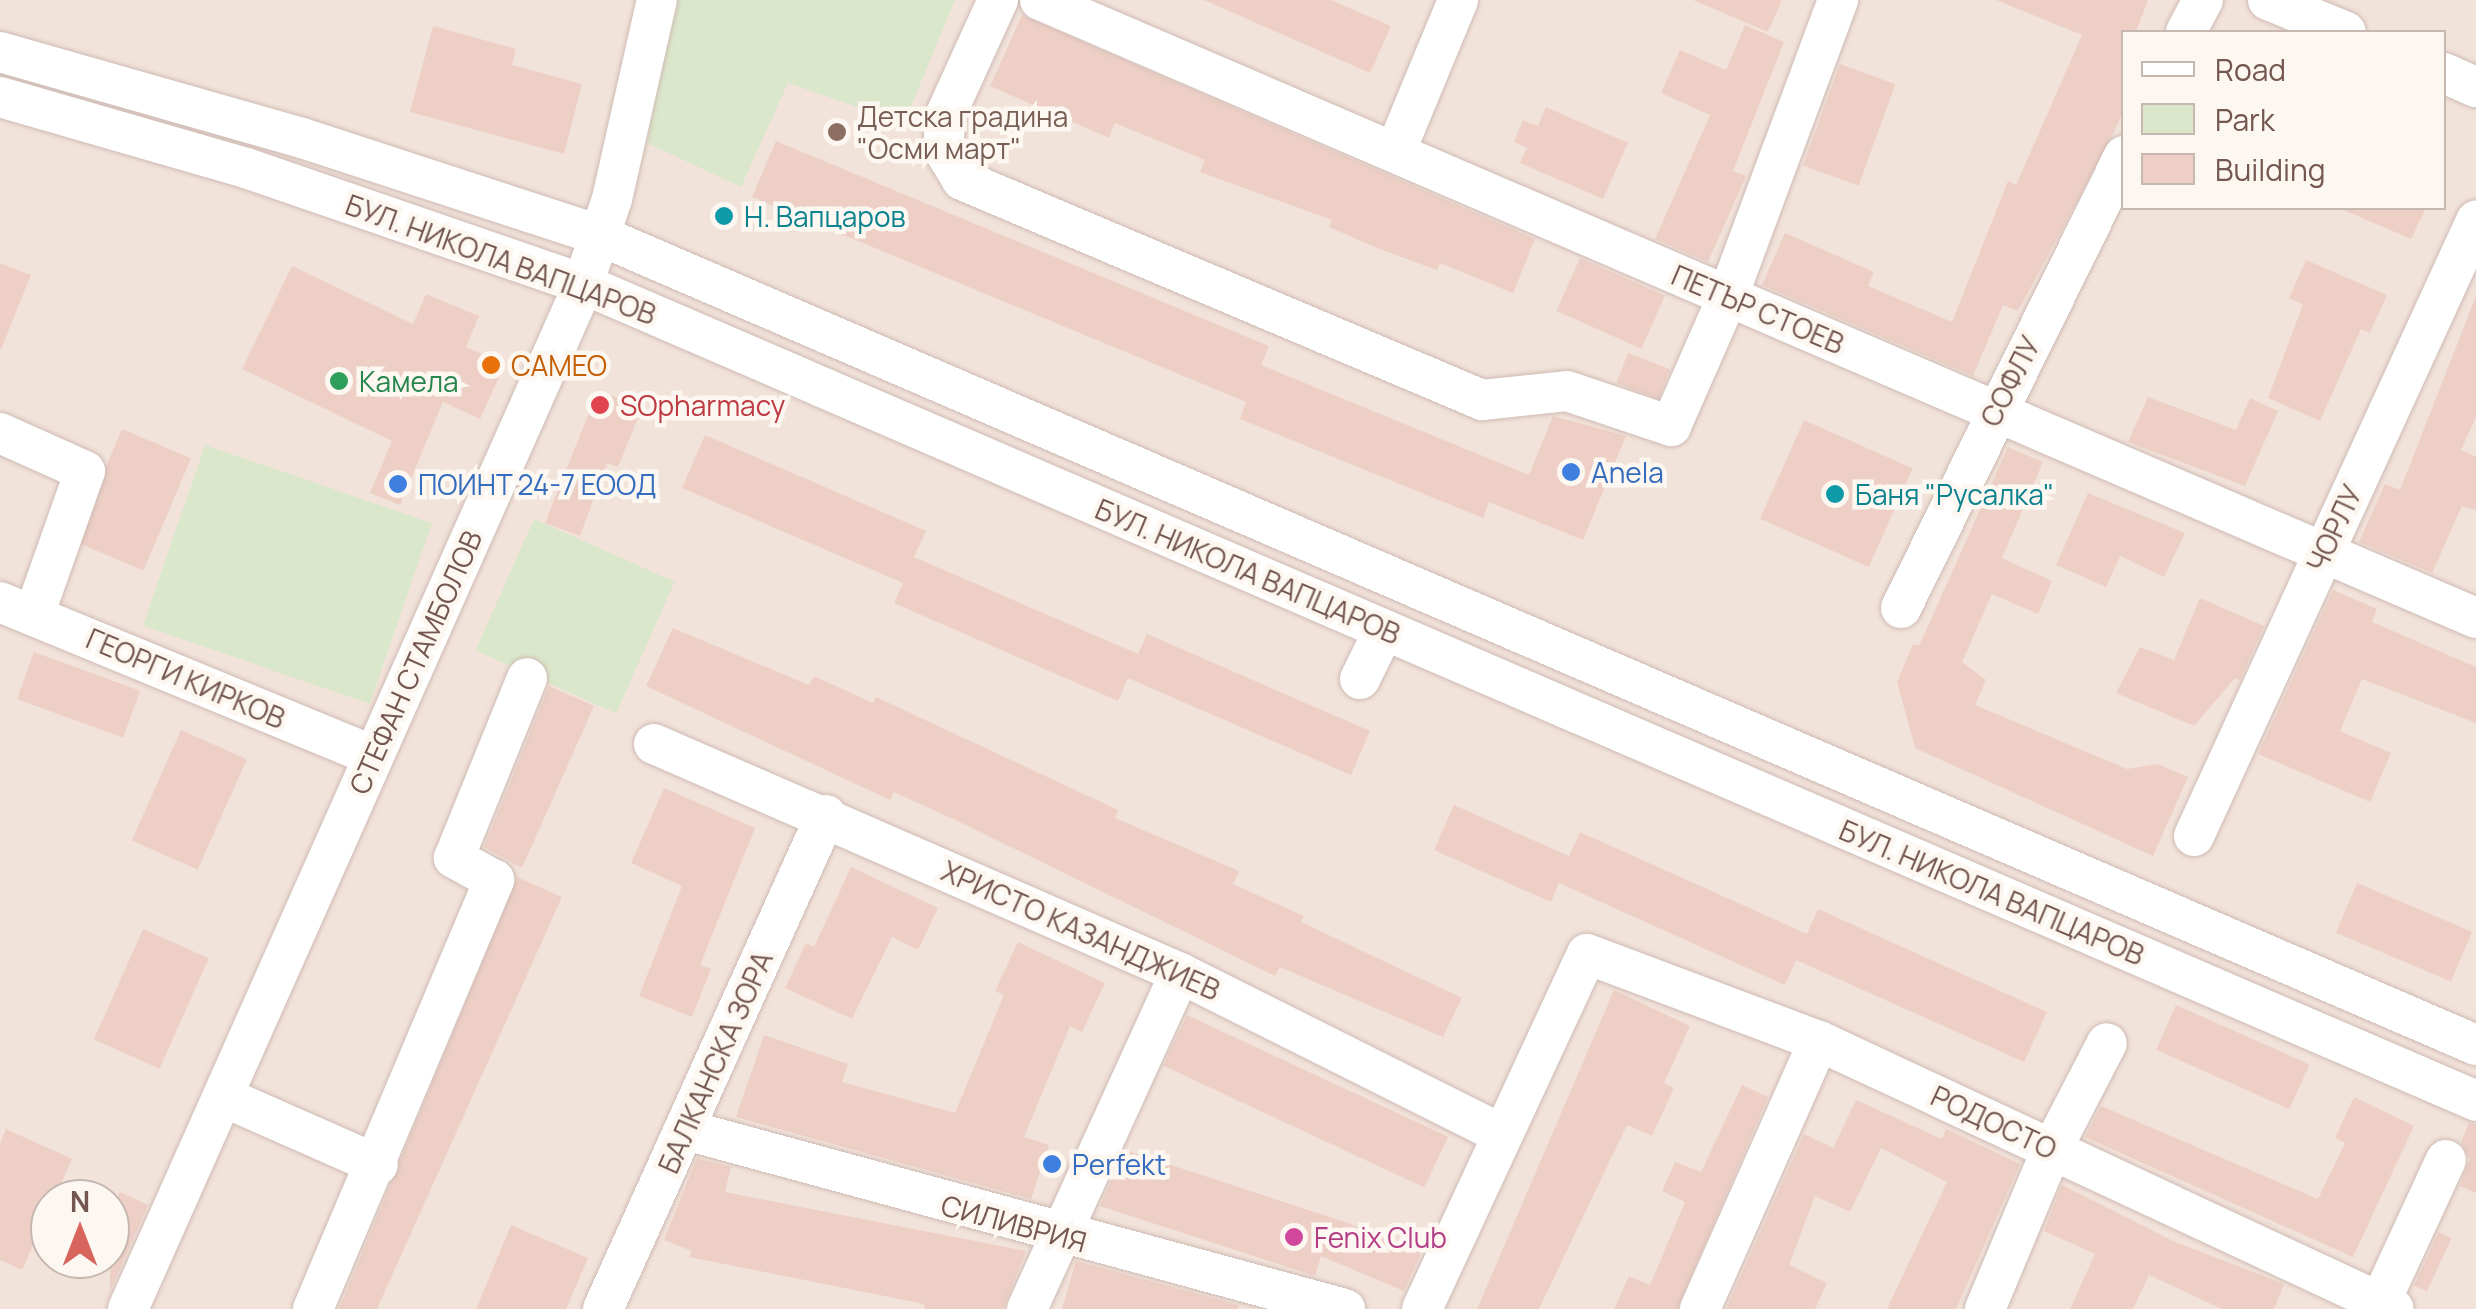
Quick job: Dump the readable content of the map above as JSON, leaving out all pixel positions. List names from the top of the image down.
{
  "streets": {
    "street": [
      "БУЛ. НИКОЛА ВАПЦАРОВ",
      "ПЕТЪР СТОЕВ",
      "СОФЛУ",
      "ЧОРЛУ",
      "СТЕФАН СТАМБОЛОВ",
      "ГЕОРГИ КИРКОВ",
      "ХРИСТО КАЗАНДЖИЕВ",
      "БАЛКАНСКА ЗОРА",
      "РОДОСТО",
      "СИЛИВРИЯ"
    ]
  },
  "crossings": [
    ["БУЛ. НИКОЛА ВАПЦАРОВ", "СТЕФАН СТАМБОЛОВ"],
    ["ПЕТЪР СТОЕВ", "СОФЛУ"],
    ["ПЕТЪР СТОЕВ", "ЧОРЛУ"],
    ["СТЕФАН СТАМБОЛОВ", "ГЕОРГИ КИРКОВ"],
    ["ХРИСТО КАЗАНДЖИЕВ", "БАЛКАНСКА ЗОРА"],
    ["ХРИСТО КАЗАНДЖИЕВ", "РОДОСТО"],
    ["БАЛКАНСКА ЗОРА", "СИЛИВРИЯ"]
  ],
  "places": [
    "Детска градина \"Осми март\"",
    "Н. Вапцаров",
    "CAMEO",
    "Камела",
    "SOpharmacy",
    "Anela",
    "ПОИНТ 24-7 ЕООД",
    "Баня \"Русалка\"",
    "Perfekt",
    "Fenix Club"
  ],
  "legend": ["Road", "Park", "Building"],
  "north": "top"
}
